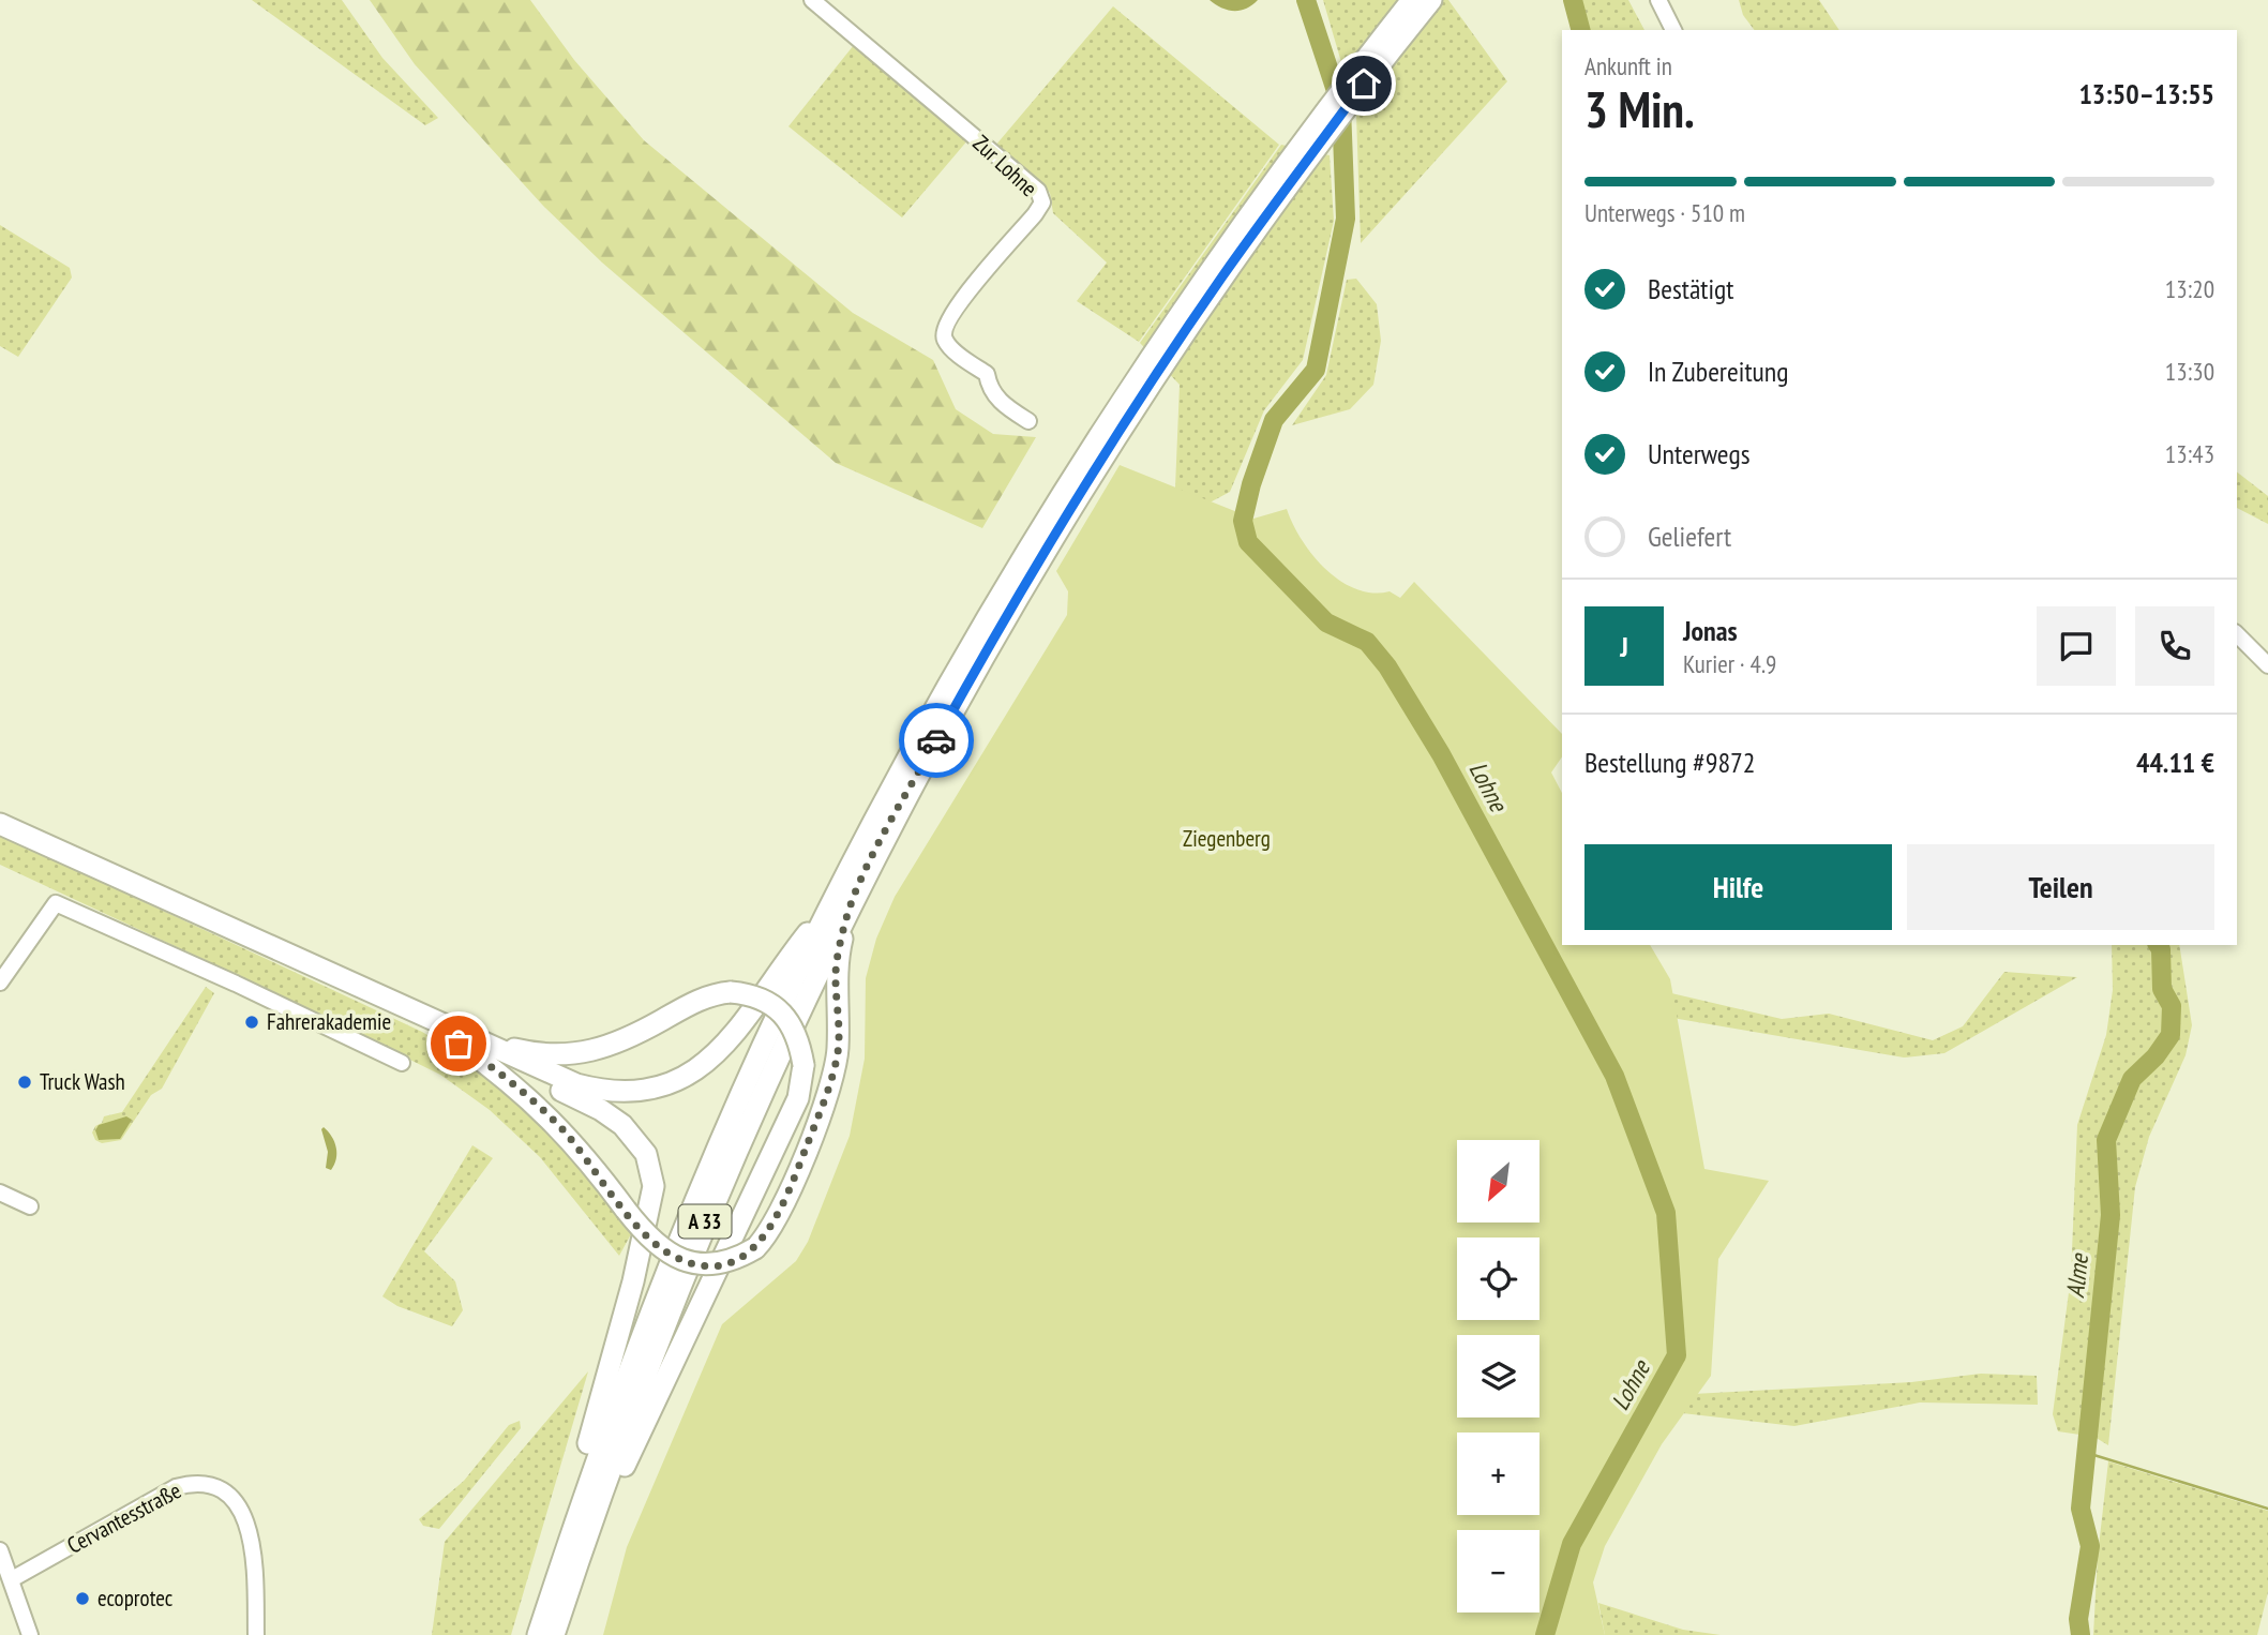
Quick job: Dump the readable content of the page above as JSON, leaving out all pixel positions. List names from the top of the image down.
{
  "streets": {
    "highway": ["A 33"],
    "street": ["Zur Lohne", "Cervantesstraße"]
  },
  "water": ["Lohne", "Alme"],
  "parks": ["Ziegenberg"],
  "places": ["Fahrerakademie", "Truck Wash", "ecoprotec"],
  "north": "bottom left",
  "page": {
    "heading": ["3 Min.", "Ankunft in", "13:50–13:55"],
    "panel": [
      "Jonas",
      "Kurier · 4.9",
      "Bestellung #9872",
      "44.11 €"
    ],
    "bar": "Unterwegs · 510 m",
    "list": [
      ["Bestätigt", "13:20"],
      ["In Zubereitung", "13:30"],
      ["Unterwegs", "13:43"],
      "Geliefert"
    ],
    "round": "J",
    "buttons": ["Hilfe", "Teilen"],
    "map_buttons": ["+", "−"]
  }
}
